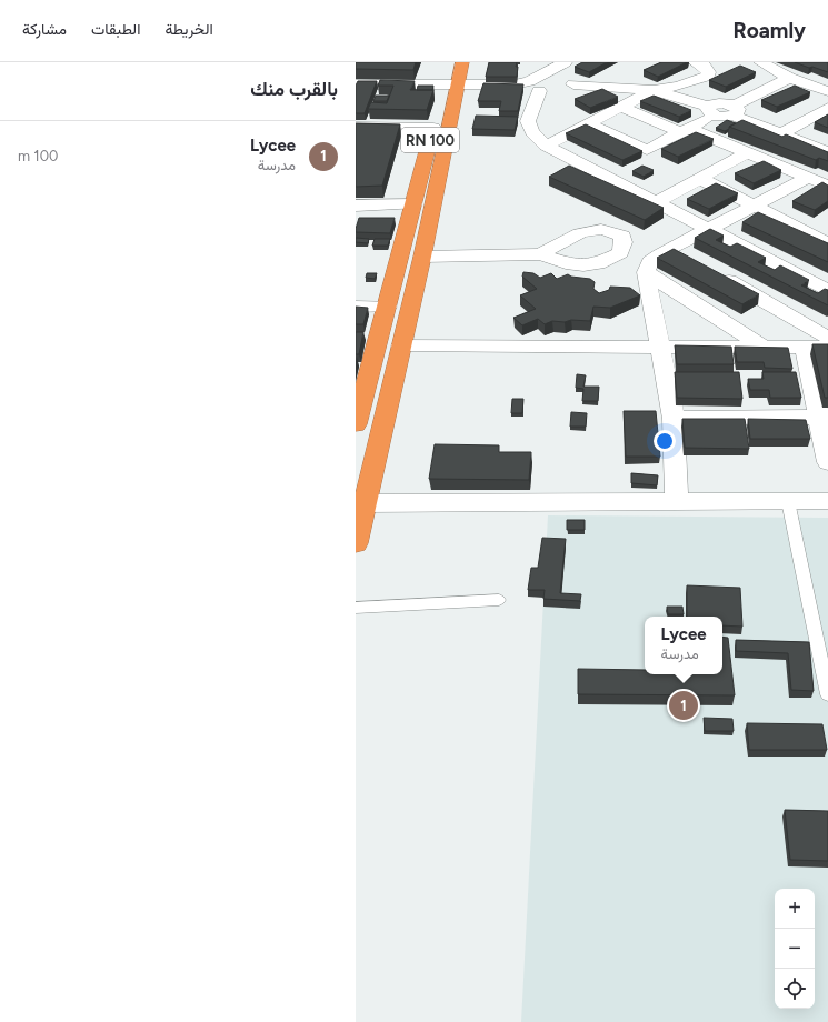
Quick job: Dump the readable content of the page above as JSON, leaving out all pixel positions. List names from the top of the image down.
{
  "streets": {
    "highway": ["RN 100"]
  },
  "page": {
    "header": "Roamly",
    "nav": ["الخريطة", "الطبقات", "مشاركة"],
    "heading": "بالقرب منك",
    "list": [
      {
        "mark": "1",
        "name": "Lycee",
        "note": "مدرسة",
        "value": "100 m"
      }
    ],
    "popup": ["Lycee", "مدرسة"],
    "pins": "1",
    "map_buttons": ["+", "−"]
  }
}
